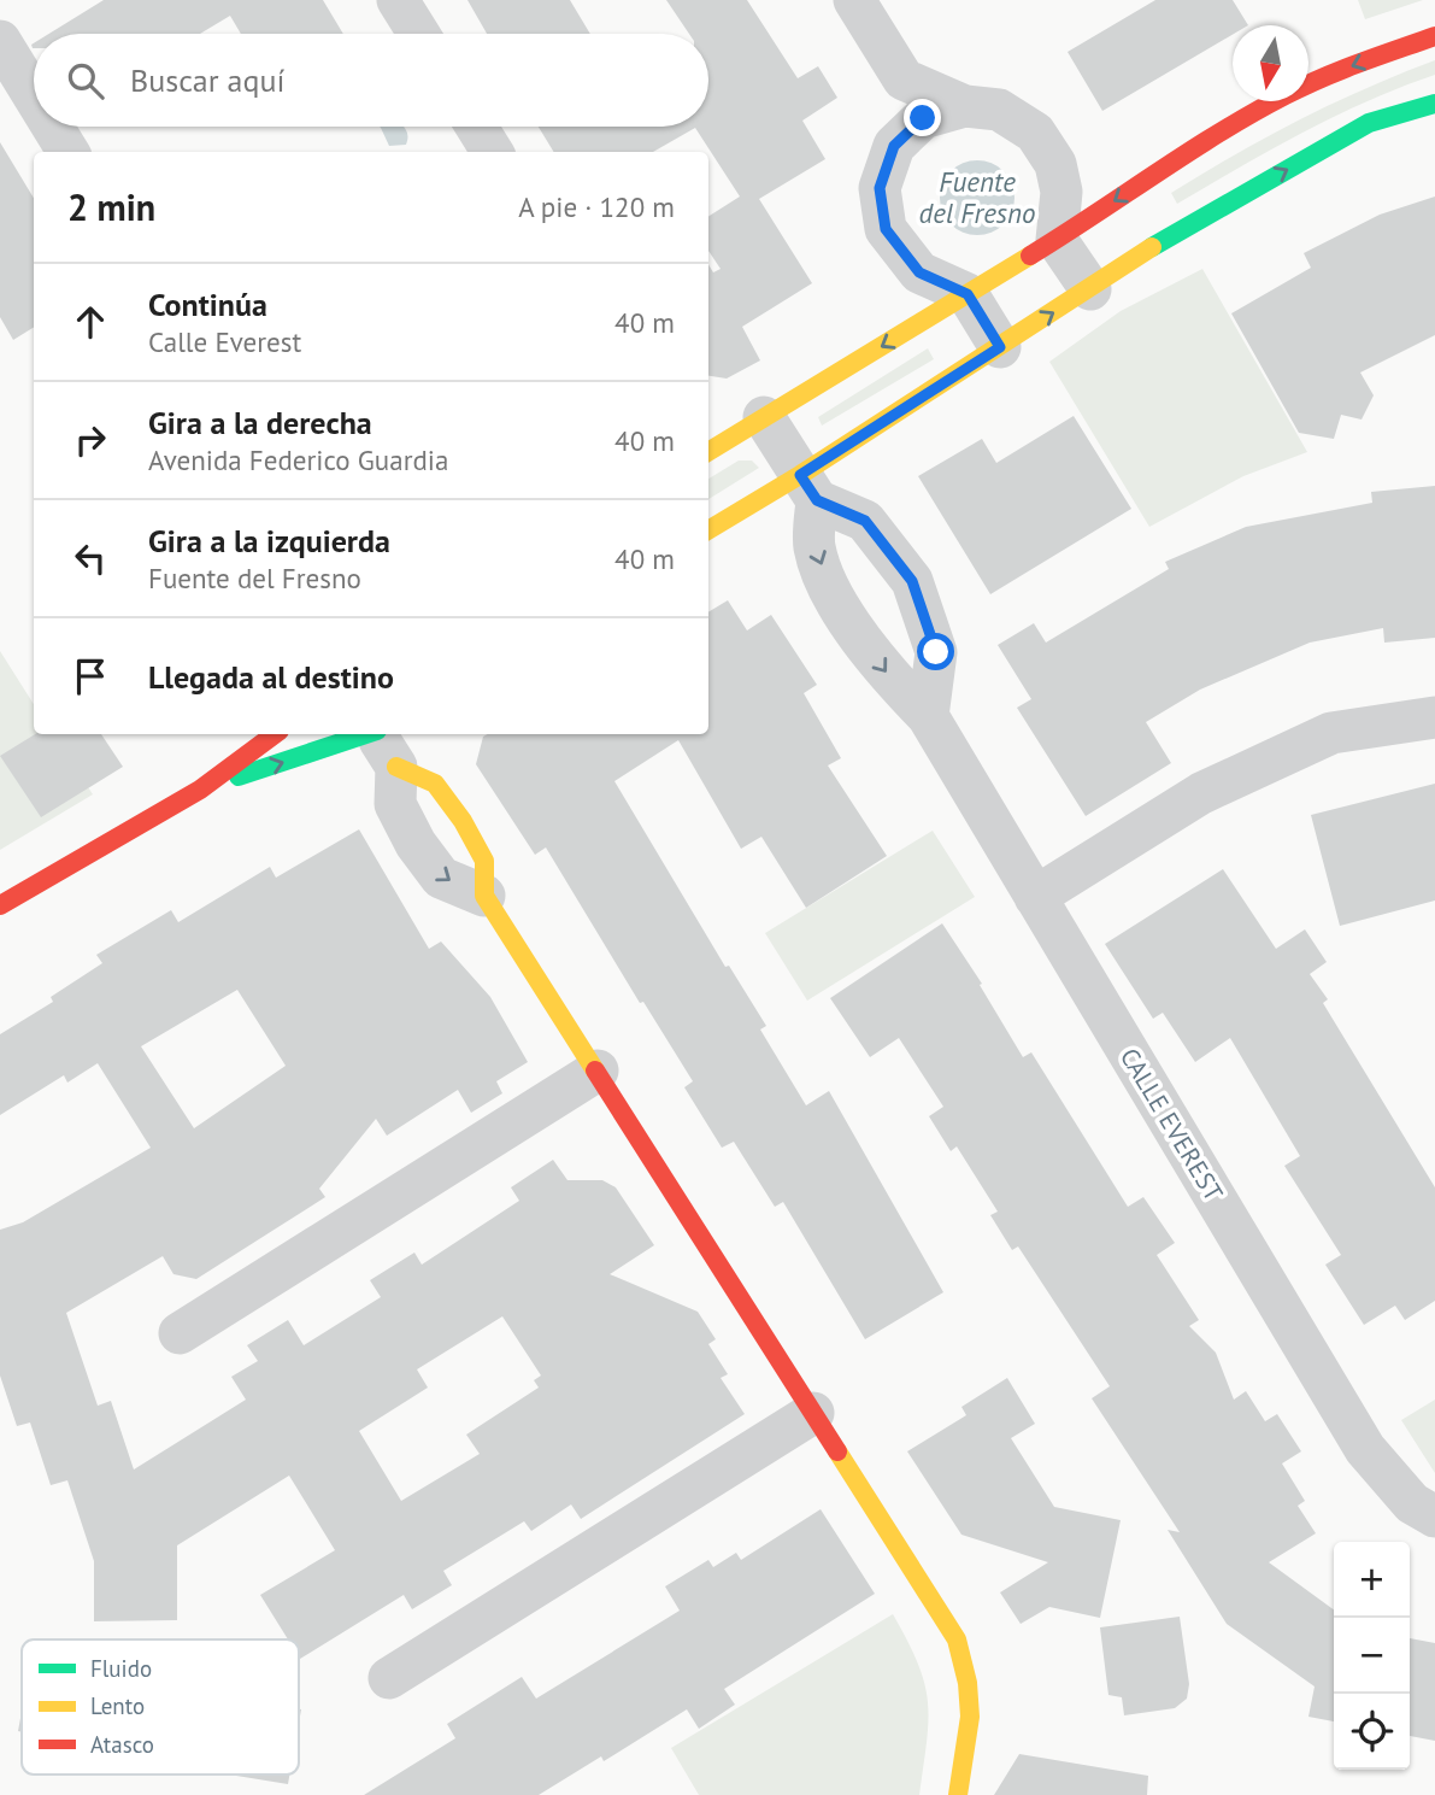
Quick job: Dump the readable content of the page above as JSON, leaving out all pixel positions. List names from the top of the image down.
{
  "streets": {
    "street": ["CALLE EVEREST"]
  },
  "water": ["Fuente del Fresno"],
  "legend": ["Fluido", "Lento", "Atasco"],
  "north": "bottom",
  "page": {
    "search": "Buscar aquí",
    "heading": ["2 min", "A pie · 120 m"],
    "list": [
      ["Continúa", "Calle Everest", "40 m"],
      ["Gira a la derecha", "Avenida Federico Guardia", "40 m"],
      ["Gira a la izquierda", "Fuente del Fresno", "40 m"],
      "Llegada al destino"
    ],
    "map_buttons": ["+", "−"]
  }
}
